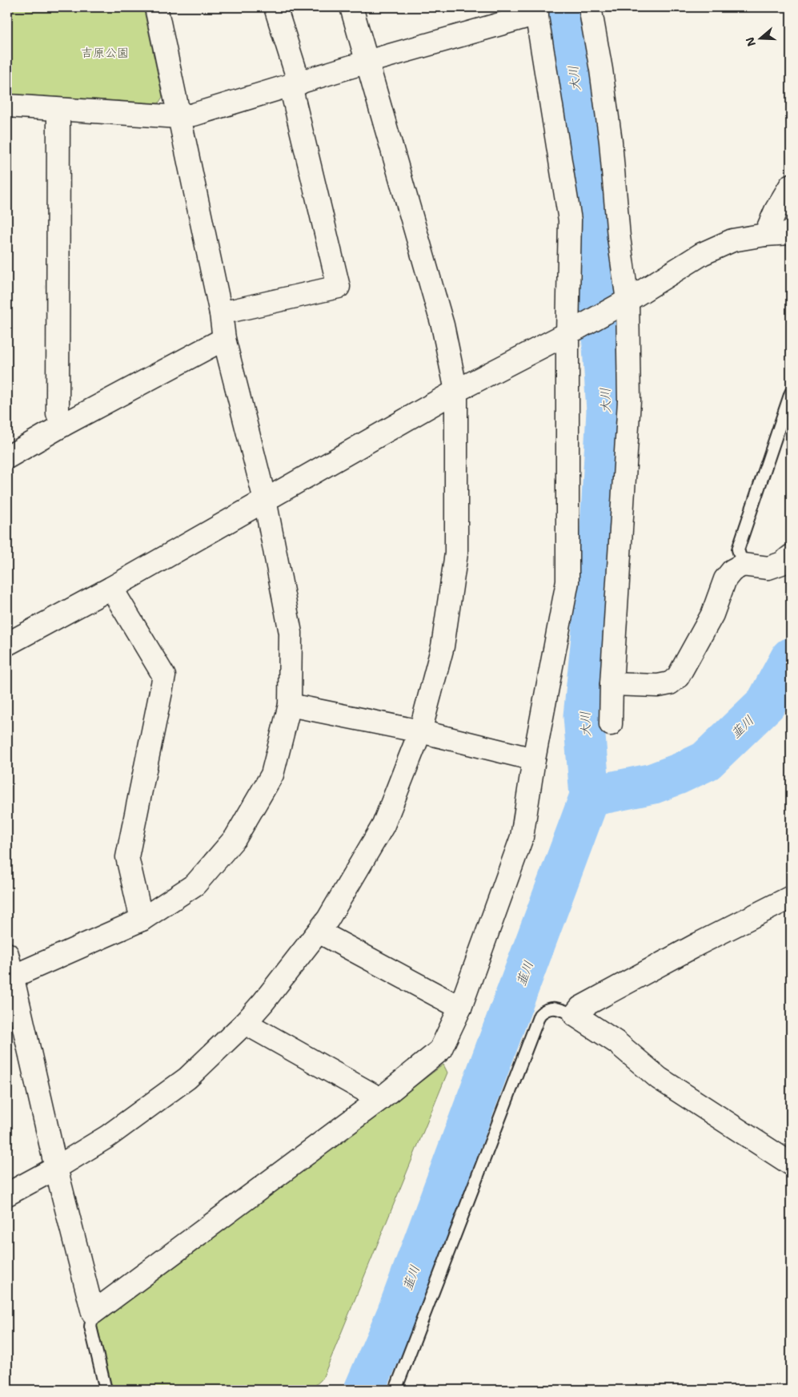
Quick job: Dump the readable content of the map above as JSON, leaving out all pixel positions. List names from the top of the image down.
{
  "water": ["大川", "韮川"],
  "parks": ["吉原公園"],
  "north": "left"
}
